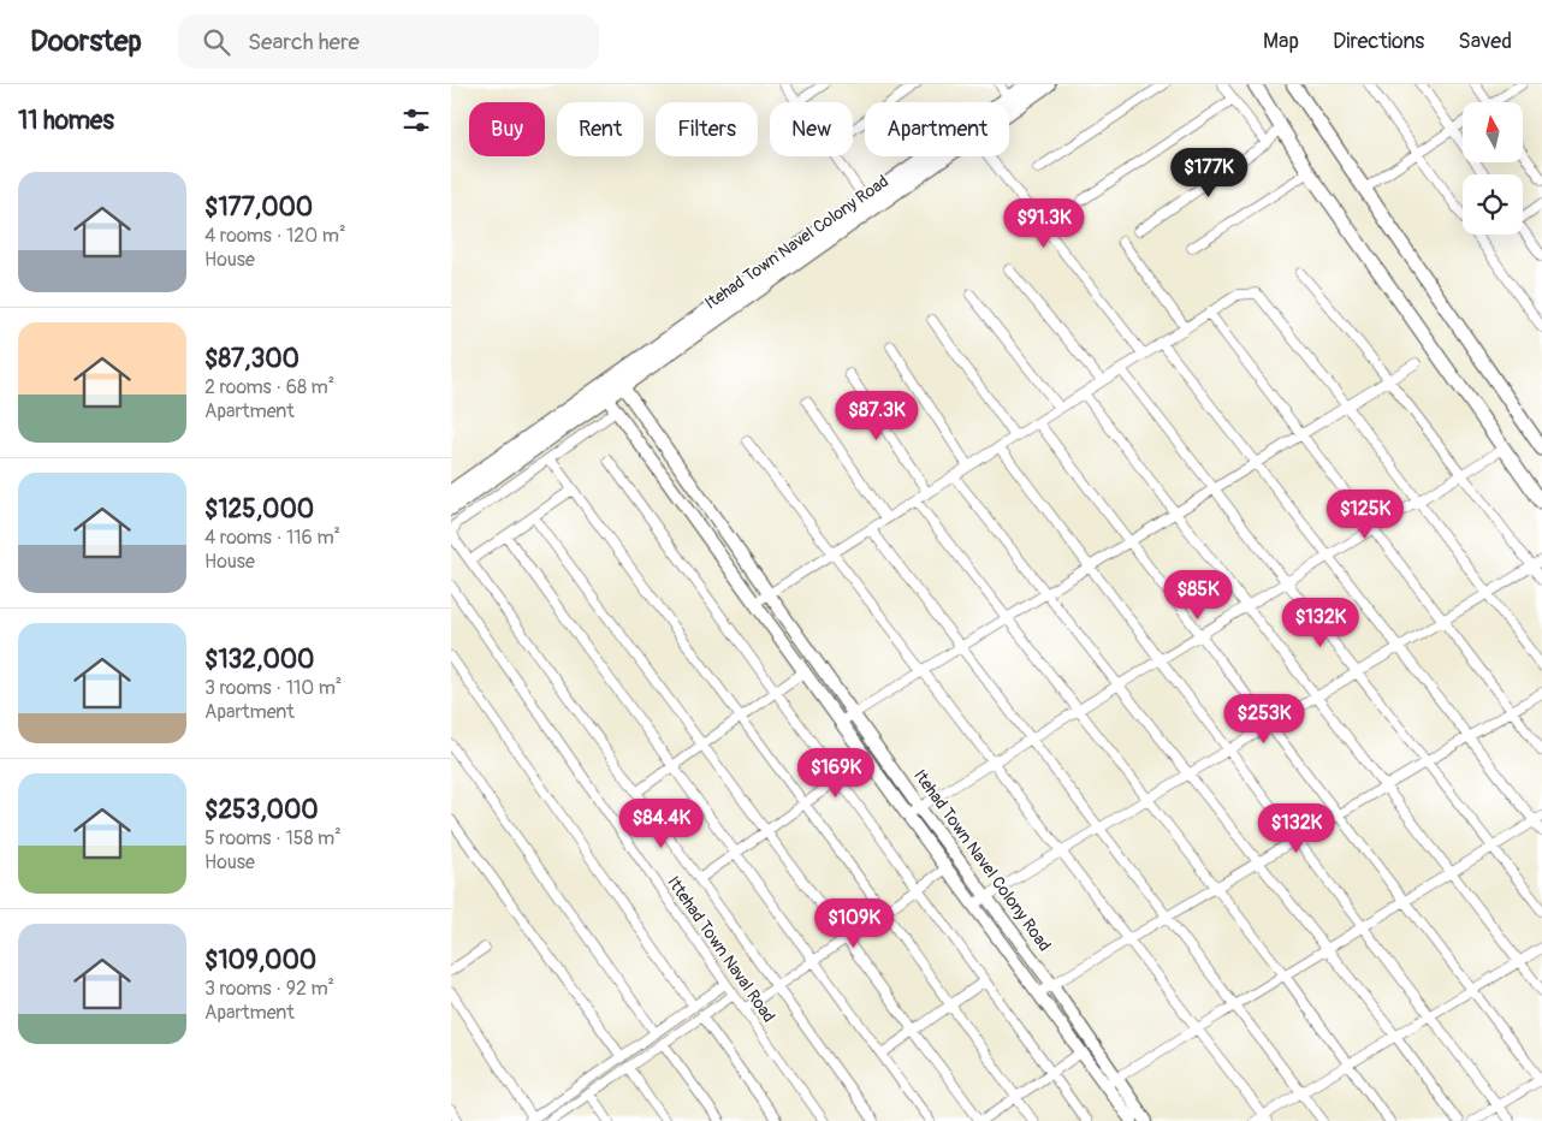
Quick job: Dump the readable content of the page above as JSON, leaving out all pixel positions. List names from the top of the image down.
{
  "streets": {
    "main road": ["Itehad Town Navel Colony Road"],
    "street": ["Ittehad Town Naval Road"]
  },
  "north": "top",
  "page": {
    "header": "Doorstep",
    "search": "Search here",
    "nav": ["Map", "Directions", "Saved"],
    "heading": "11 homes",
    "chip": [
      "Buy",
      "Rent",
      "Filters",
      "New",
      "Apartment"
    ],
    "price": [
      "$177K",
      "$91.3K",
      "$87.3K",
      "$125K",
      "$85K",
      "$132K",
      "$253K",
      "$169K",
      "$84.4K",
      "$132K",
      "$109K"
    ],
    "list": [
      {
        "name": "$177,000",
        "note": "4 rooms · 120 m² · House"
      },
      {
        "name": "$87,300",
        "note": "2 rooms · 68 m² · Apartment"
      },
      {
        "name": "$125,000",
        "note": "4 rooms · 116 m² · House"
      },
      {
        "name": "$132,000",
        "note": "3 rooms · 110 m² · Apartment"
      },
      {
        "name": "$253,000",
        "note": "5 rooms · 158 m² · House"
      },
      {
        "name": "$109,000",
        "note": "3 rooms · 92 m² · Apartment"
      }
    ]
  }
}
